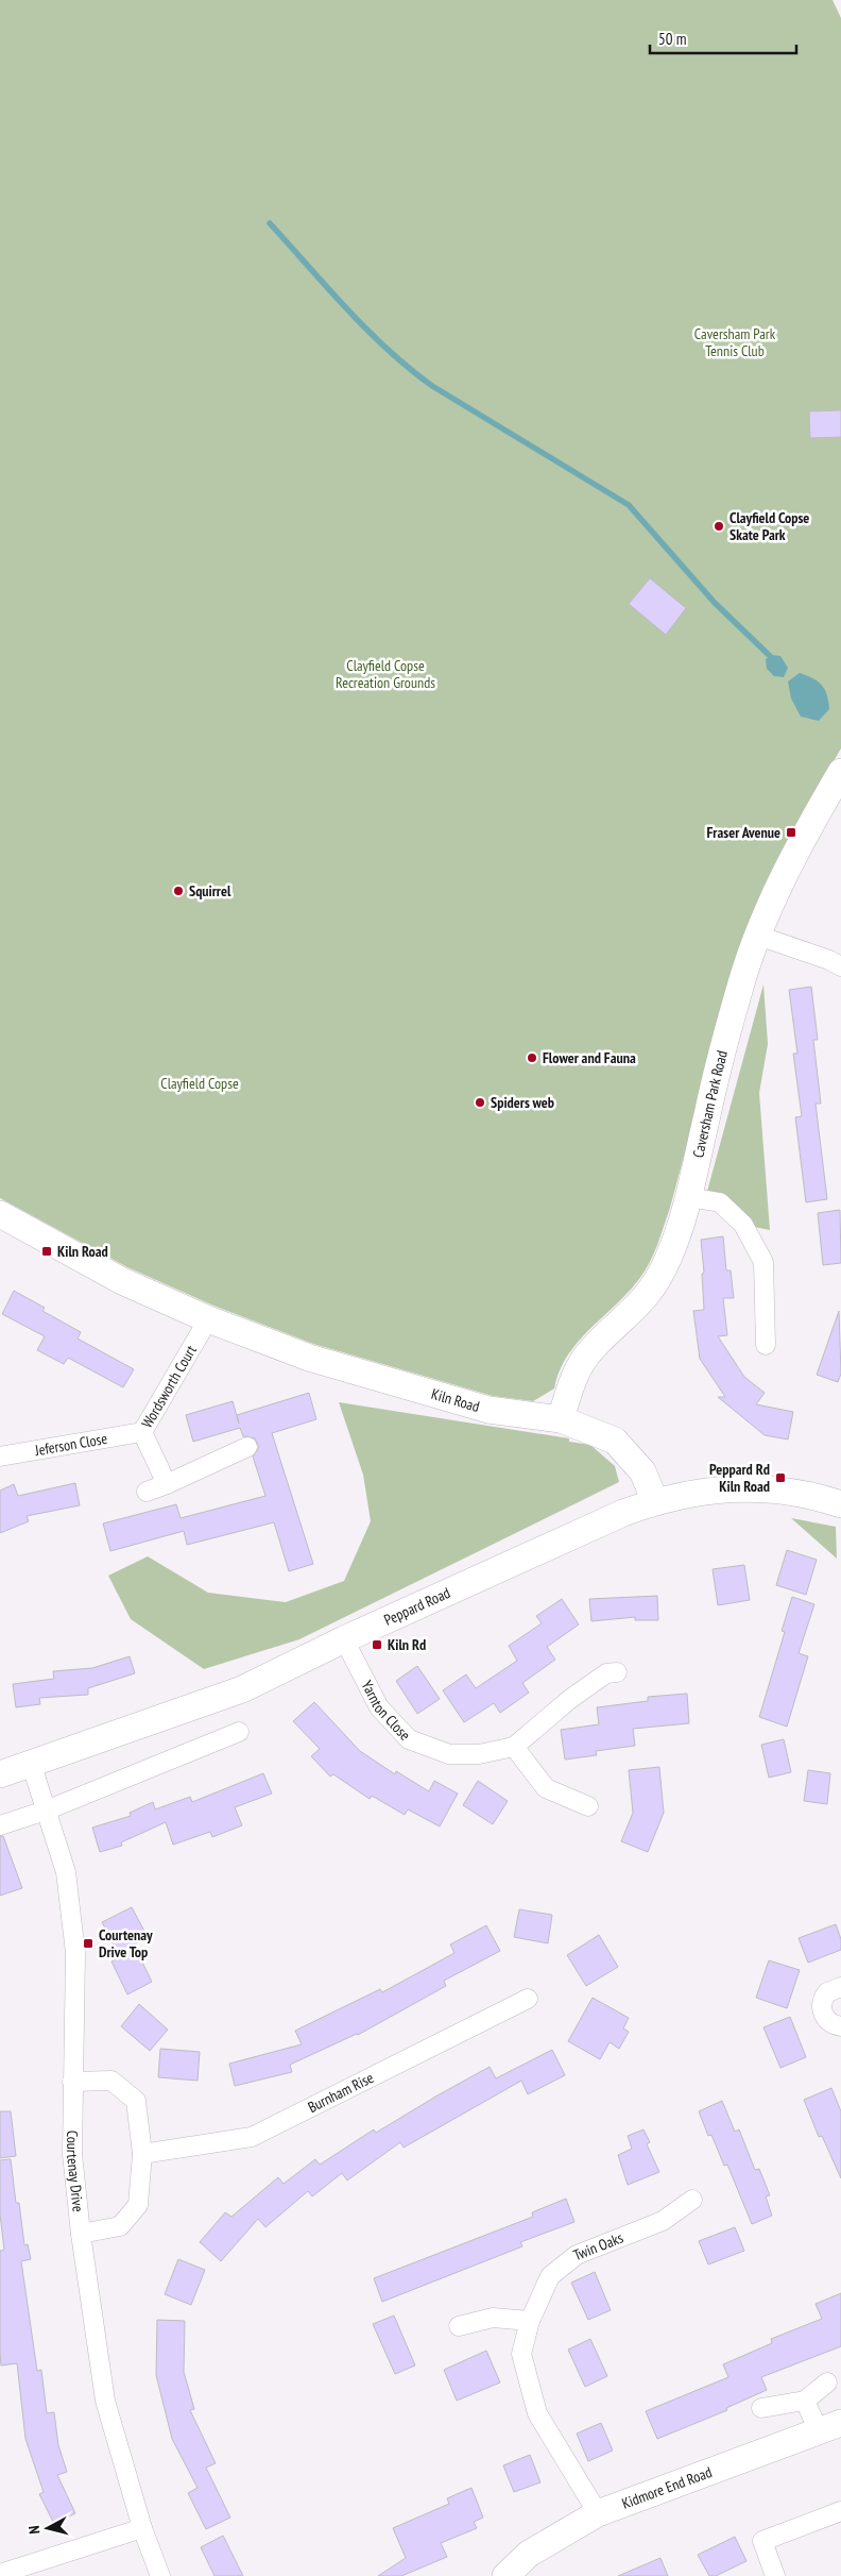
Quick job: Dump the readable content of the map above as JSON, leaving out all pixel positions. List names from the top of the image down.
{
  "streets": {
    "street": [
      "Caversham Park Road",
      "Wordsworth Court",
      "Kiln Road",
      "Jeferson Close",
      "Peppard Road",
      "Yarnton Close",
      "Burnham Rise",
      "Courtenay Drive",
      "Twin Oaks",
      "Kidmore End Road"
    ]
  },
  "crossings": [
    ["Caversham Park Road", "Kiln Road"],
    ["Wordsworth Court", "Kiln Road"],
    ["Wordsworth Court", "Jeferson Close"],
    ["Kiln Road", "Peppard Road"],
    ["Peppard Road", "Yarnton Close"],
    ["Peppard Road", "Courtenay Drive"],
    ["Twin Oaks", "Kidmore End Road"]
  ],
  "parks": ["Caversham Park Tennis Club", "Clayfield Copse Recreation Grounds", "Clayfield Copse"],
  "places": {
    "other": [
      "Clayfield Copse Skate Park",
      "Squirrel",
      "Flower and Fauna",
      "Spiders web"
    ],
    "transit": [
      "Fraser Avenue",
      "Kiln Road",
      "Peppard Rd Kiln Road",
      "Kiln Rd",
      "Courtenay Drive Top"
    ]
  },
  "scale_bar": "50 m",
  "north": "left"
}
